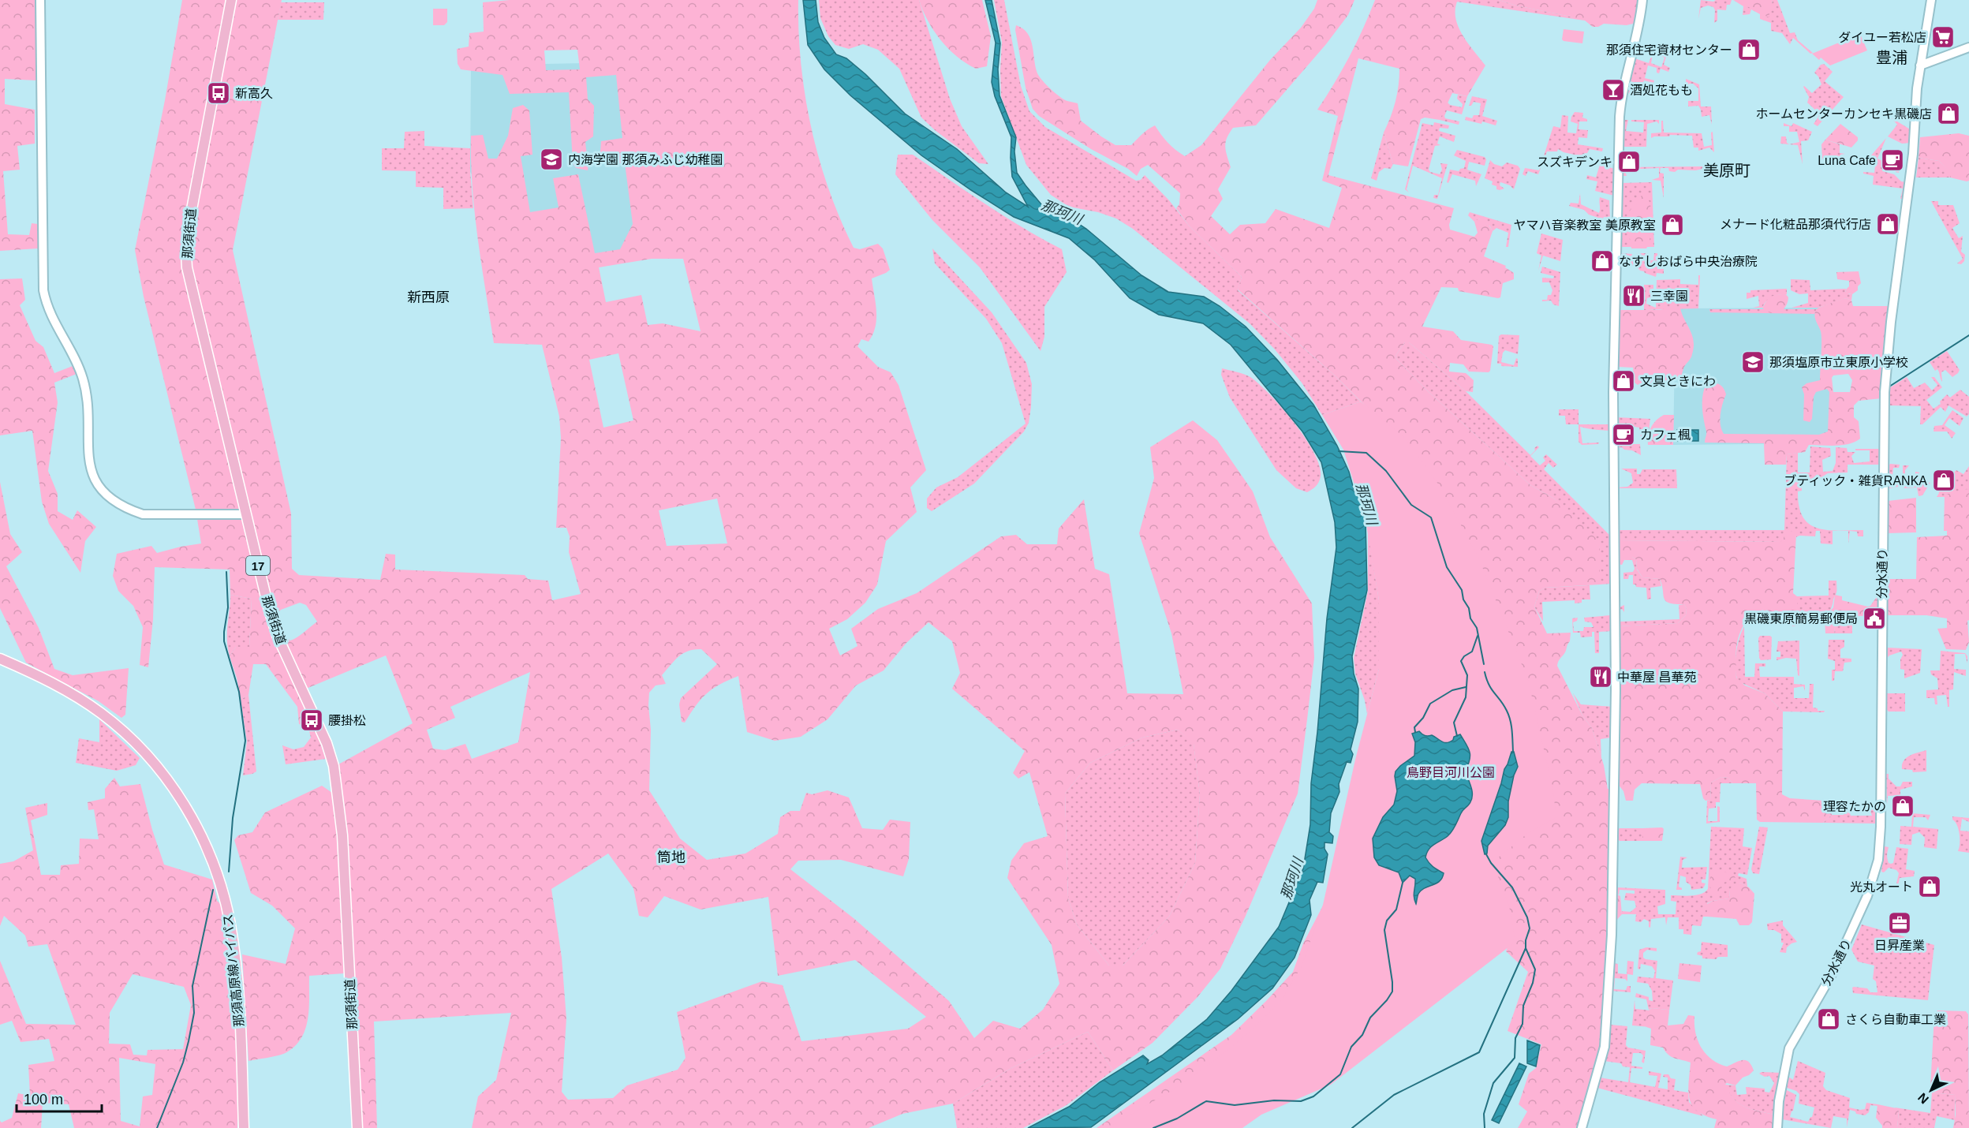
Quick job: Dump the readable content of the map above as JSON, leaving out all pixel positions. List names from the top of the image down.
{
  "streets": {
    "main road": ["那須街道", "17", "那須高原線バイパス"],
    "street": ["分水通り"]
  },
  "districts": [
    "豊浦",
    "美原町",
    "新西原",
    "筒地"
  ],
  "water": ["那珂川"],
  "parks": ["鳥野目河川公園"],
  "places": {
    "supermarket": ["ダイユー若松店"],
    "shop": [
      "那須住宅資材センター",
      "ホームセンターカンセキ黒磯店",
      "スズキデンキ",
      "メナード化粧品那須代行店",
      "ヤマハ音楽教室 美原教室",
      "なすしおばら中央治療院",
      "文具ときにわ",
      "ブティック・雑貨RANKA",
      "理容たかの",
      "光丸オート",
      "さくら自動車工業"
    ],
    "bar": ["酒処花もも"],
    "bus stop": ["新高久", "腰掛松"],
    "school or university": ["内海学園 那須みふじ幼稚園", "那須塩原市立東原小学校"],
    "cafe": ["Luna Cafe", "カフェ楓"],
    "restaurant": ["三幸園", "中華屋 昌華苑"],
    "public building": ["黒磯東原簡易郵便局"],
    "office": ["日昇産業"]
  },
  "scale_bar": "100 m",
  "north": "bottom left"
}
